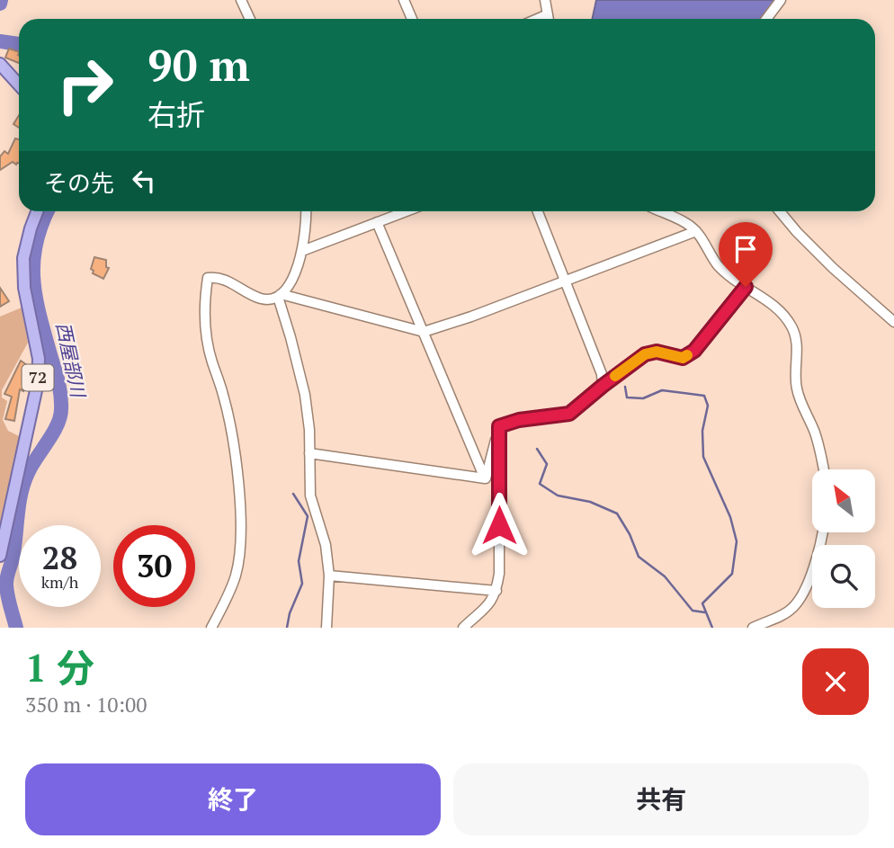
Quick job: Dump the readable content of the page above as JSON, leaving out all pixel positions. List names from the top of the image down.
{
  "streets": {
    "main road": ["72"]
  },
  "water": ["西屋部川"],
  "north": "top left",
  "page": {
    "turn": ["90 m", "右折"],
    "then": "その先",
    "speed": "28 km/h",
    "limit": "30",
    "heading": ["1 分", "350 m · 10:00"],
    "buttons": ["終了", "共有"]
  }
}
